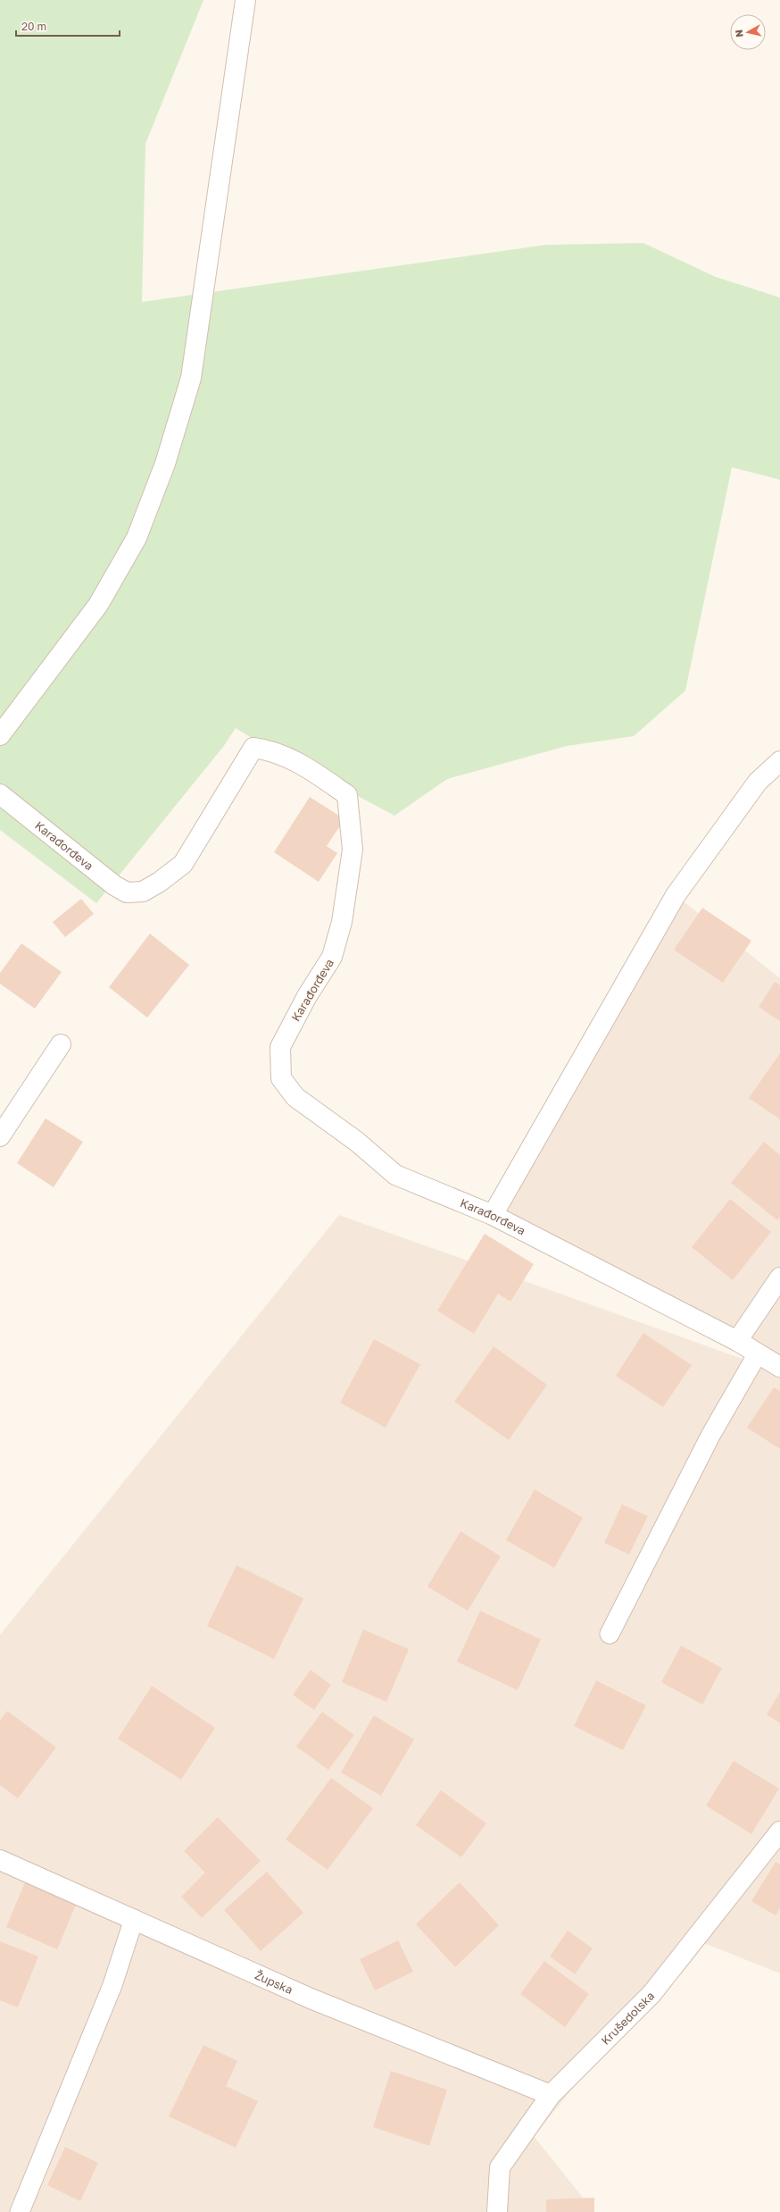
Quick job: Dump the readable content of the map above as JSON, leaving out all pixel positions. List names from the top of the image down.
{
  "streets": {
    "street": ["Karađorđeva", "Župska", "Krušedolska"]
  },
  "crossings": [
    ["Župska", "Krušedolska"]
  ],
  "scale_bar": "20 m",
  "north": "left"
}
